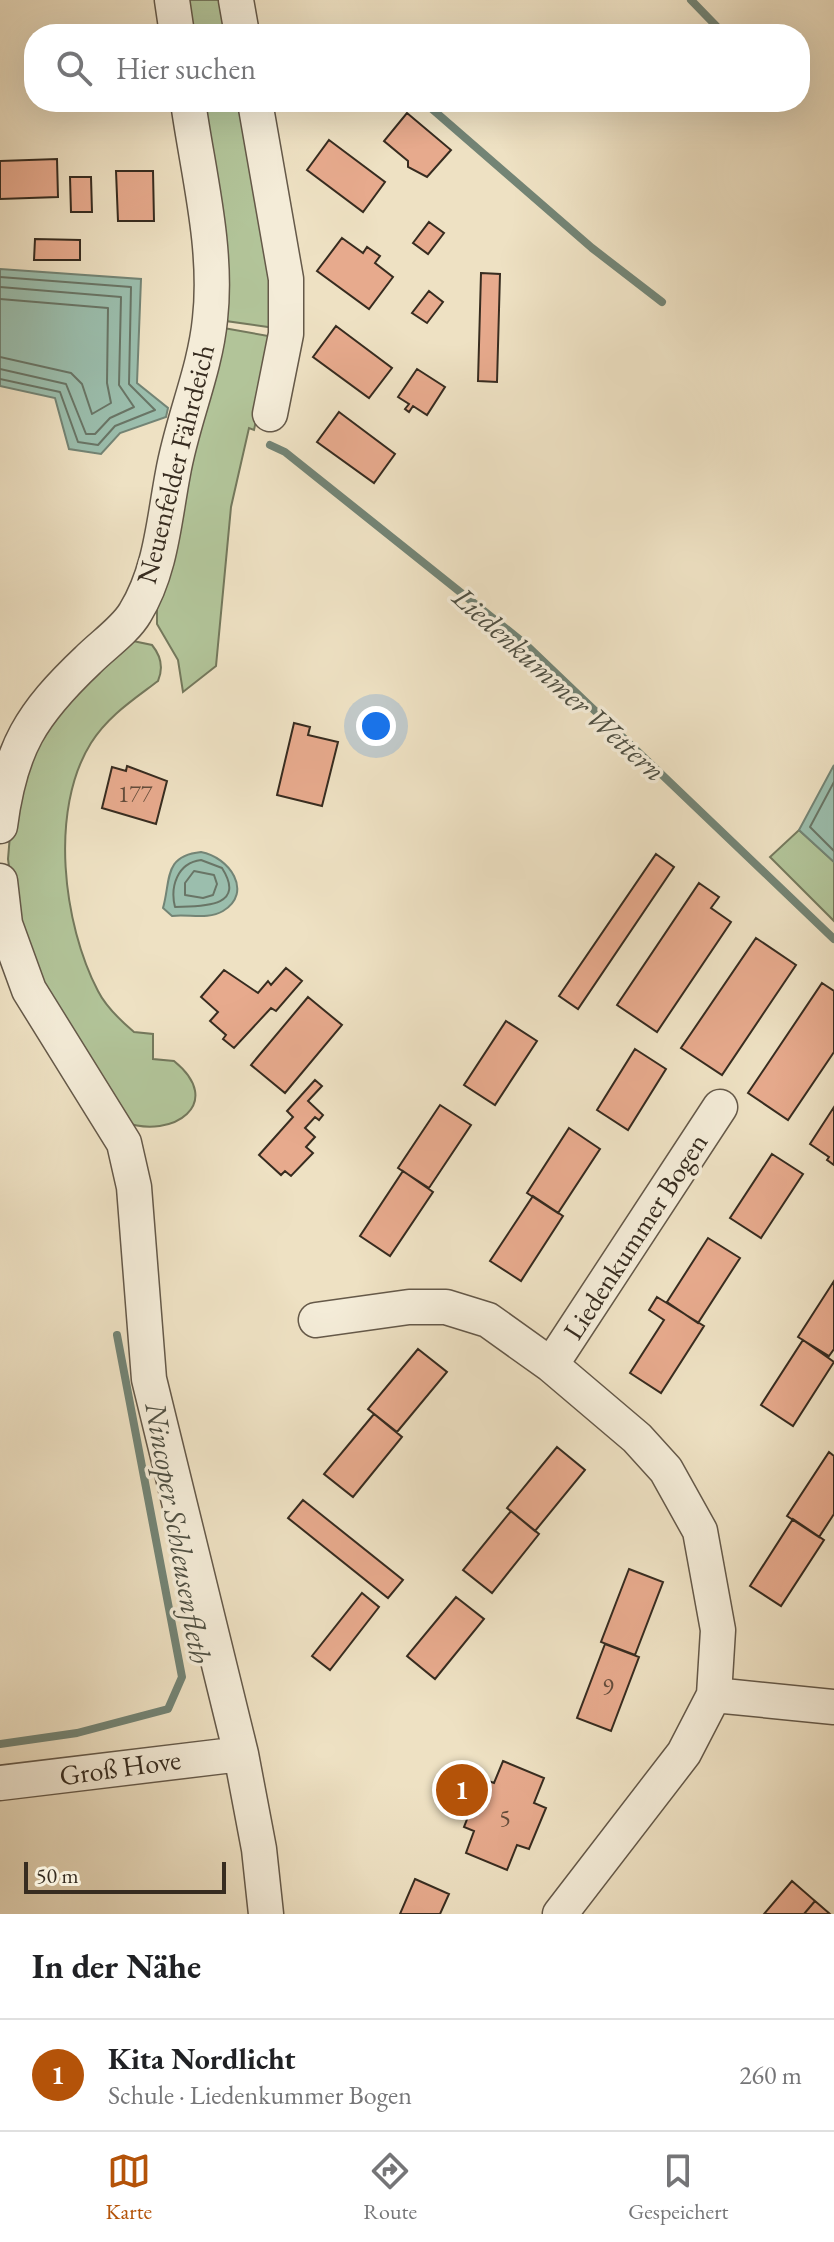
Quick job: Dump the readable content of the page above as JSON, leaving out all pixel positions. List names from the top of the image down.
{
  "streets": {
    "street": ["Neuenfelder Fährdeich", "Liedenkummer Bogen", "Groß Hove"]
  },
  "water": ["Liedenkummer Wettern", "Nincoper Schleusenfleth"],
  "house_numbers": ["177", "9", "5"],
  "scale_bar": "50 m",
  "page": {
    "search": "Hier suchen",
    "pins": "1",
    "scale": "50 m",
    "heading": "In der Nähe",
    "list": [
      {
        "mark": "1",
        "name": "Kita Nordlicht",
        "note": "Schule · Liedenkummer Bogen",
        "value": "260 m"
      }
    ],
    "nav": ["Karte", "Route", "Gespeichert"]
  }
}
